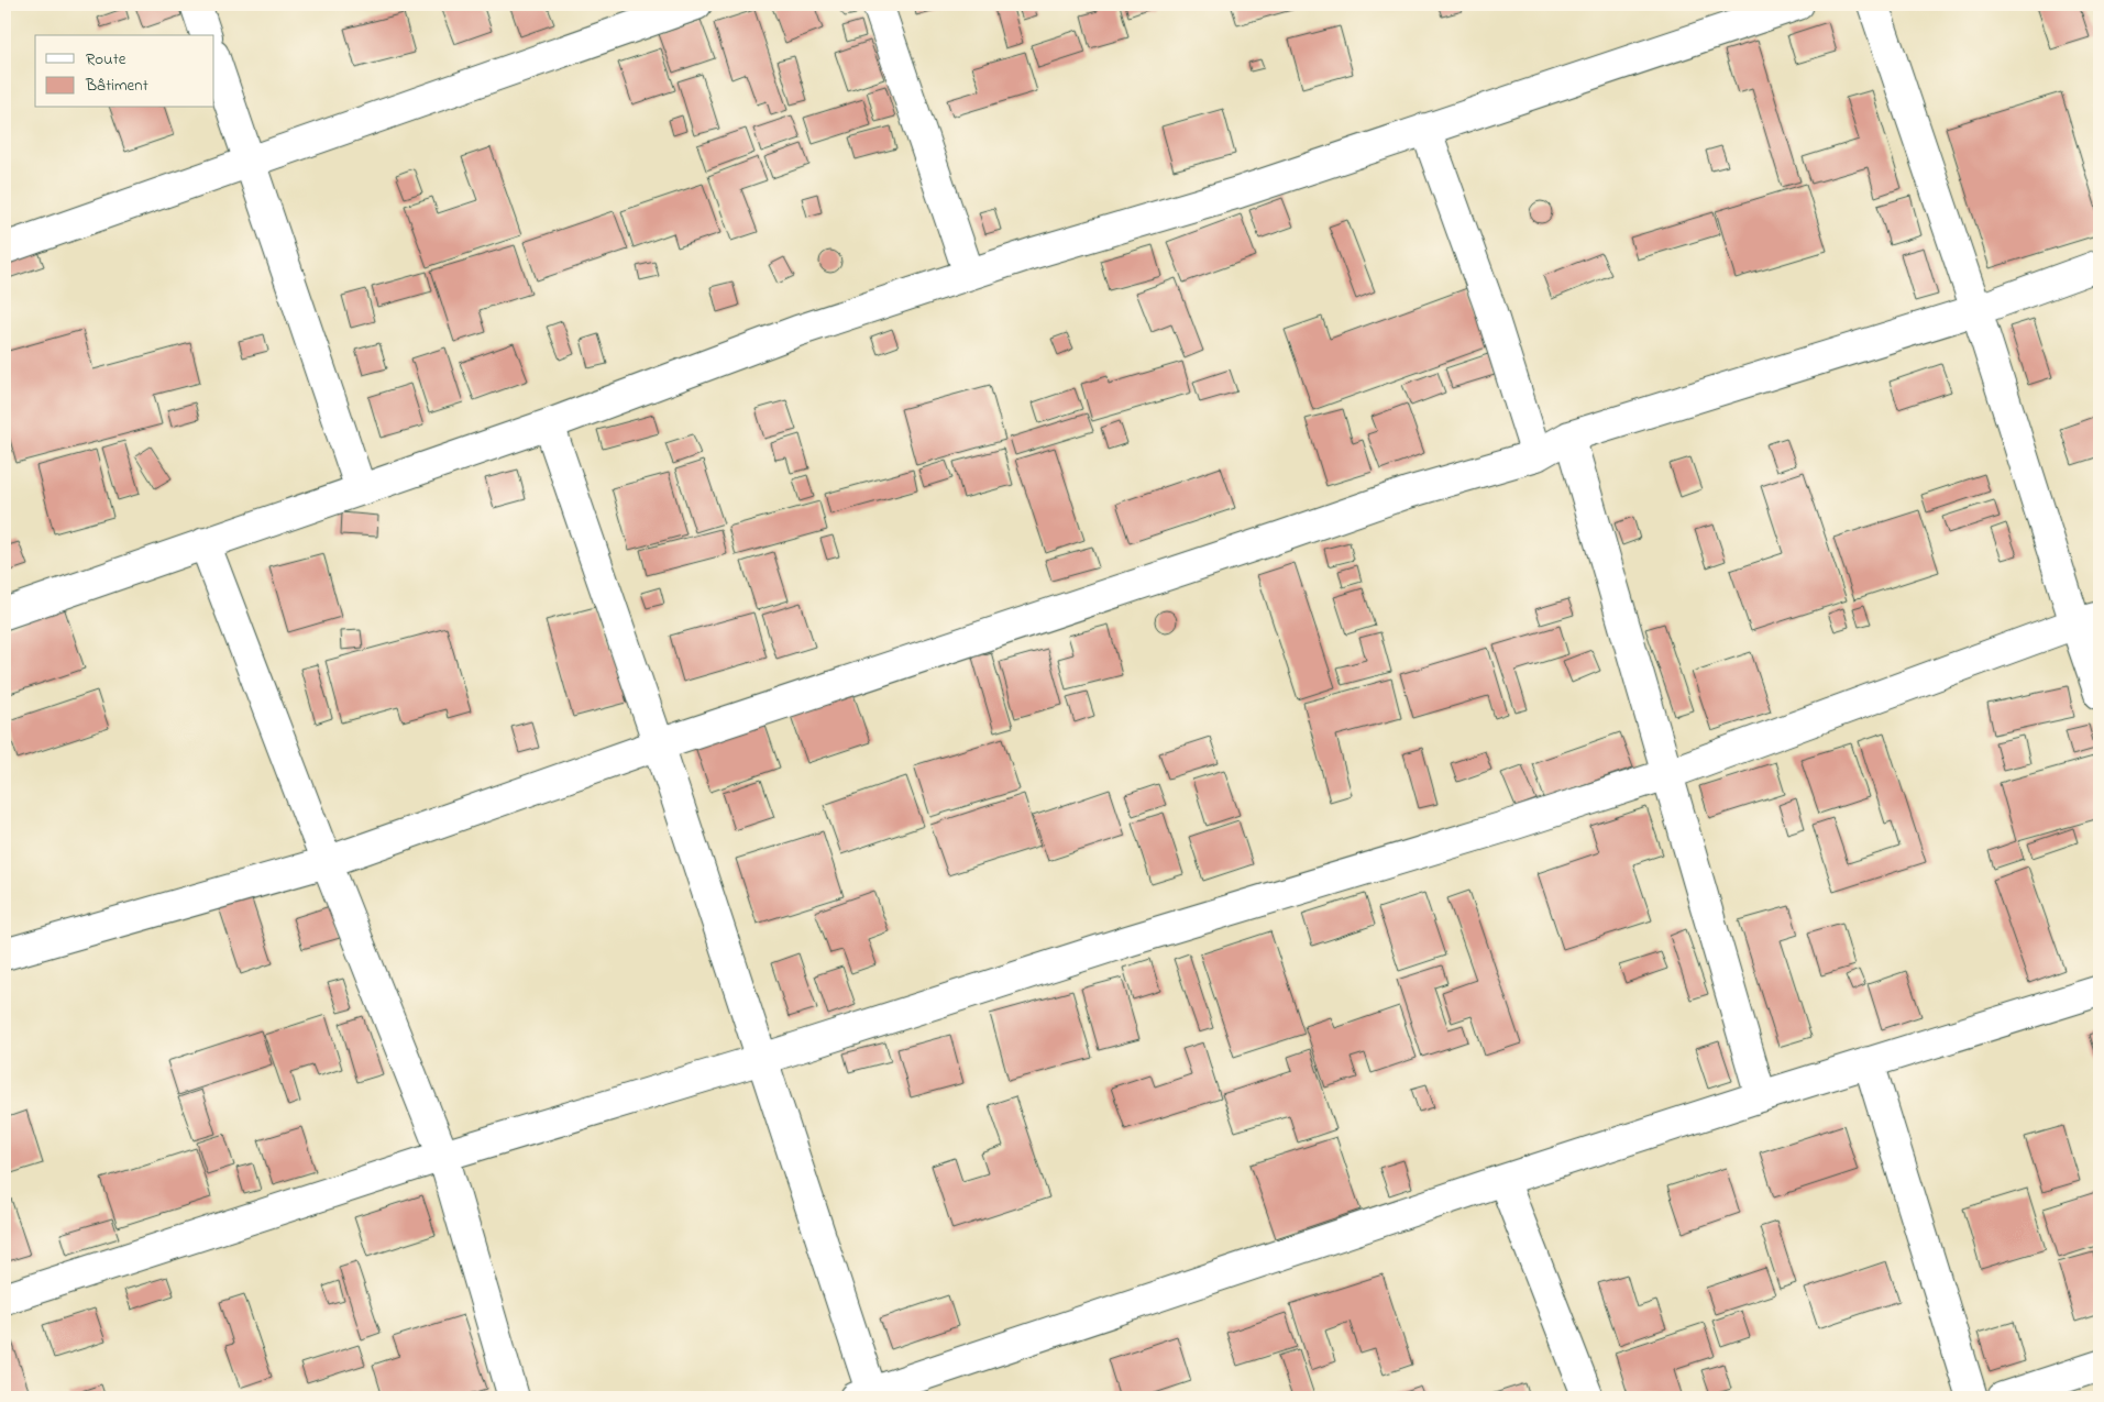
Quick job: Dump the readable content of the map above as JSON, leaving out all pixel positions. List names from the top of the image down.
{
  "legend": ["Route", "Bâtiment"]
}
